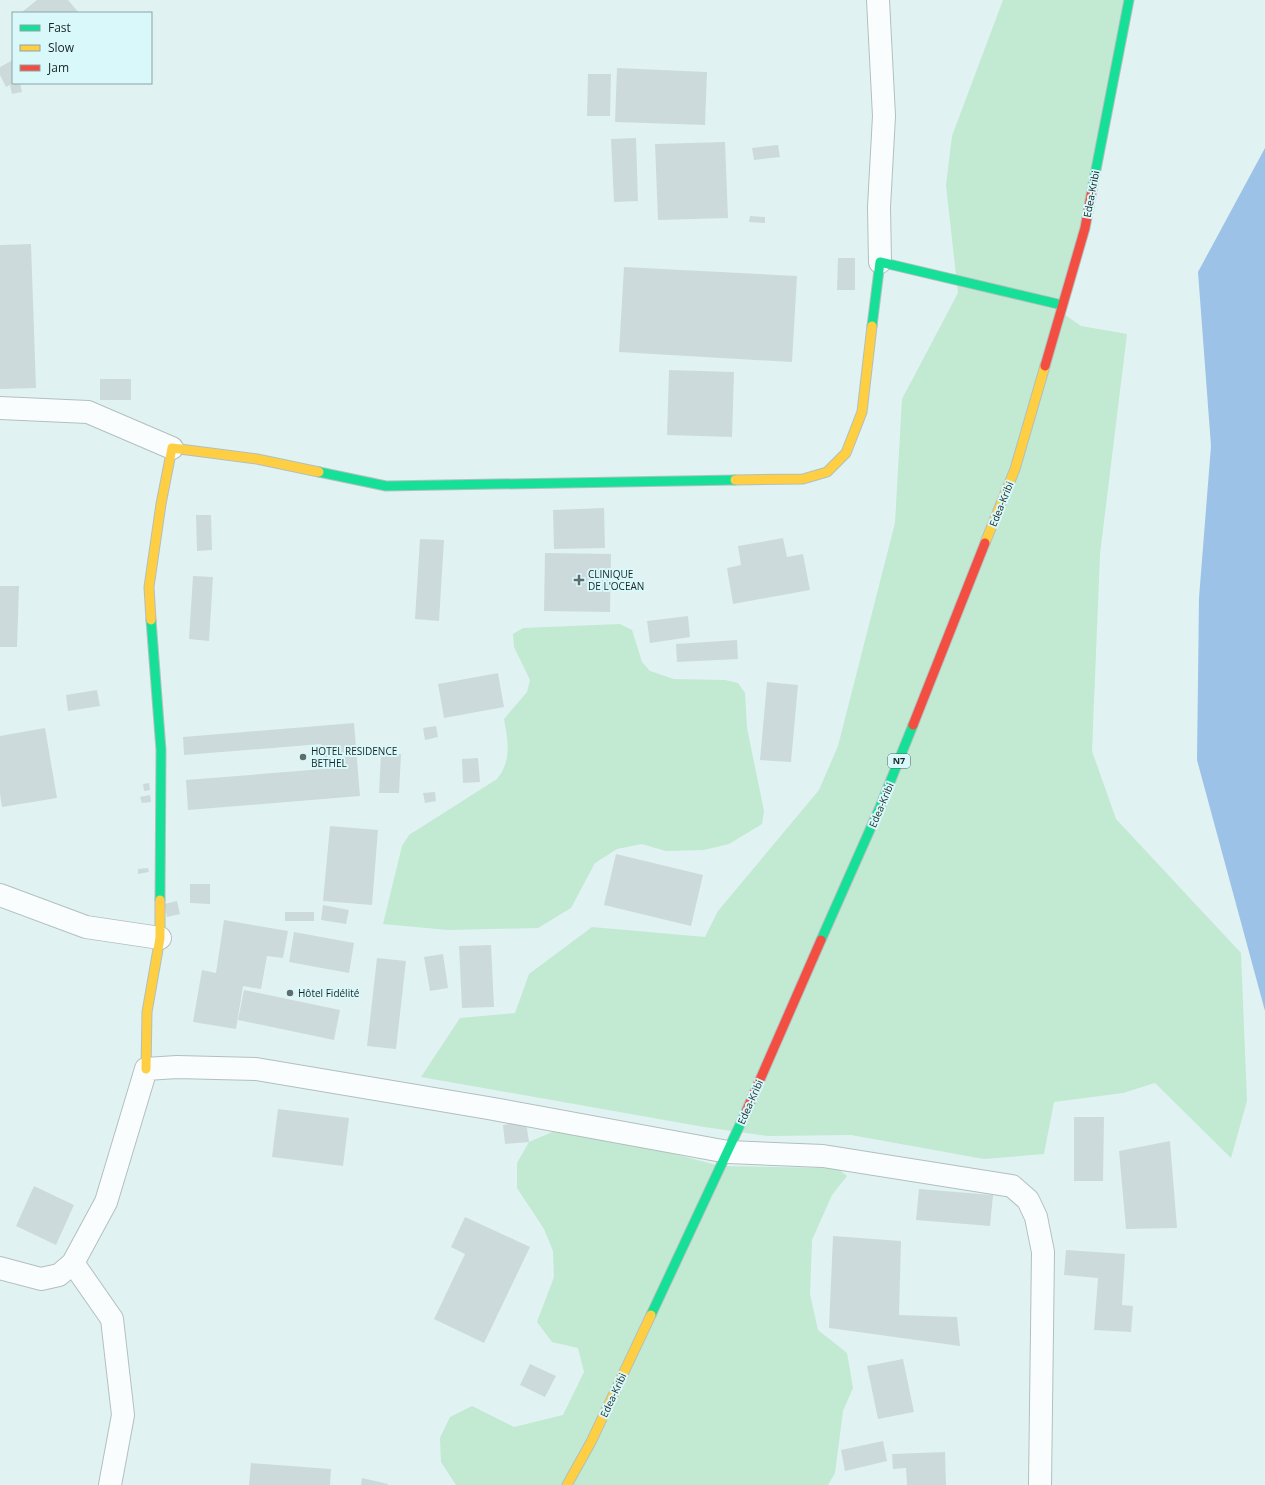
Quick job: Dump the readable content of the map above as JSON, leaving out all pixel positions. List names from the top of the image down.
{
  "streets": {
    "main road": ["Edea-Kribi", "N7"]
  },
  "places": {
    "health": ["CLINIQUE DE L'OCEAN"],
    "other": ["HOTEL RESIDENCE BETHEL", "Hôtel Fidélité"]
  },
  "legend": ["Fast", "Slow", "Jam"]
}
